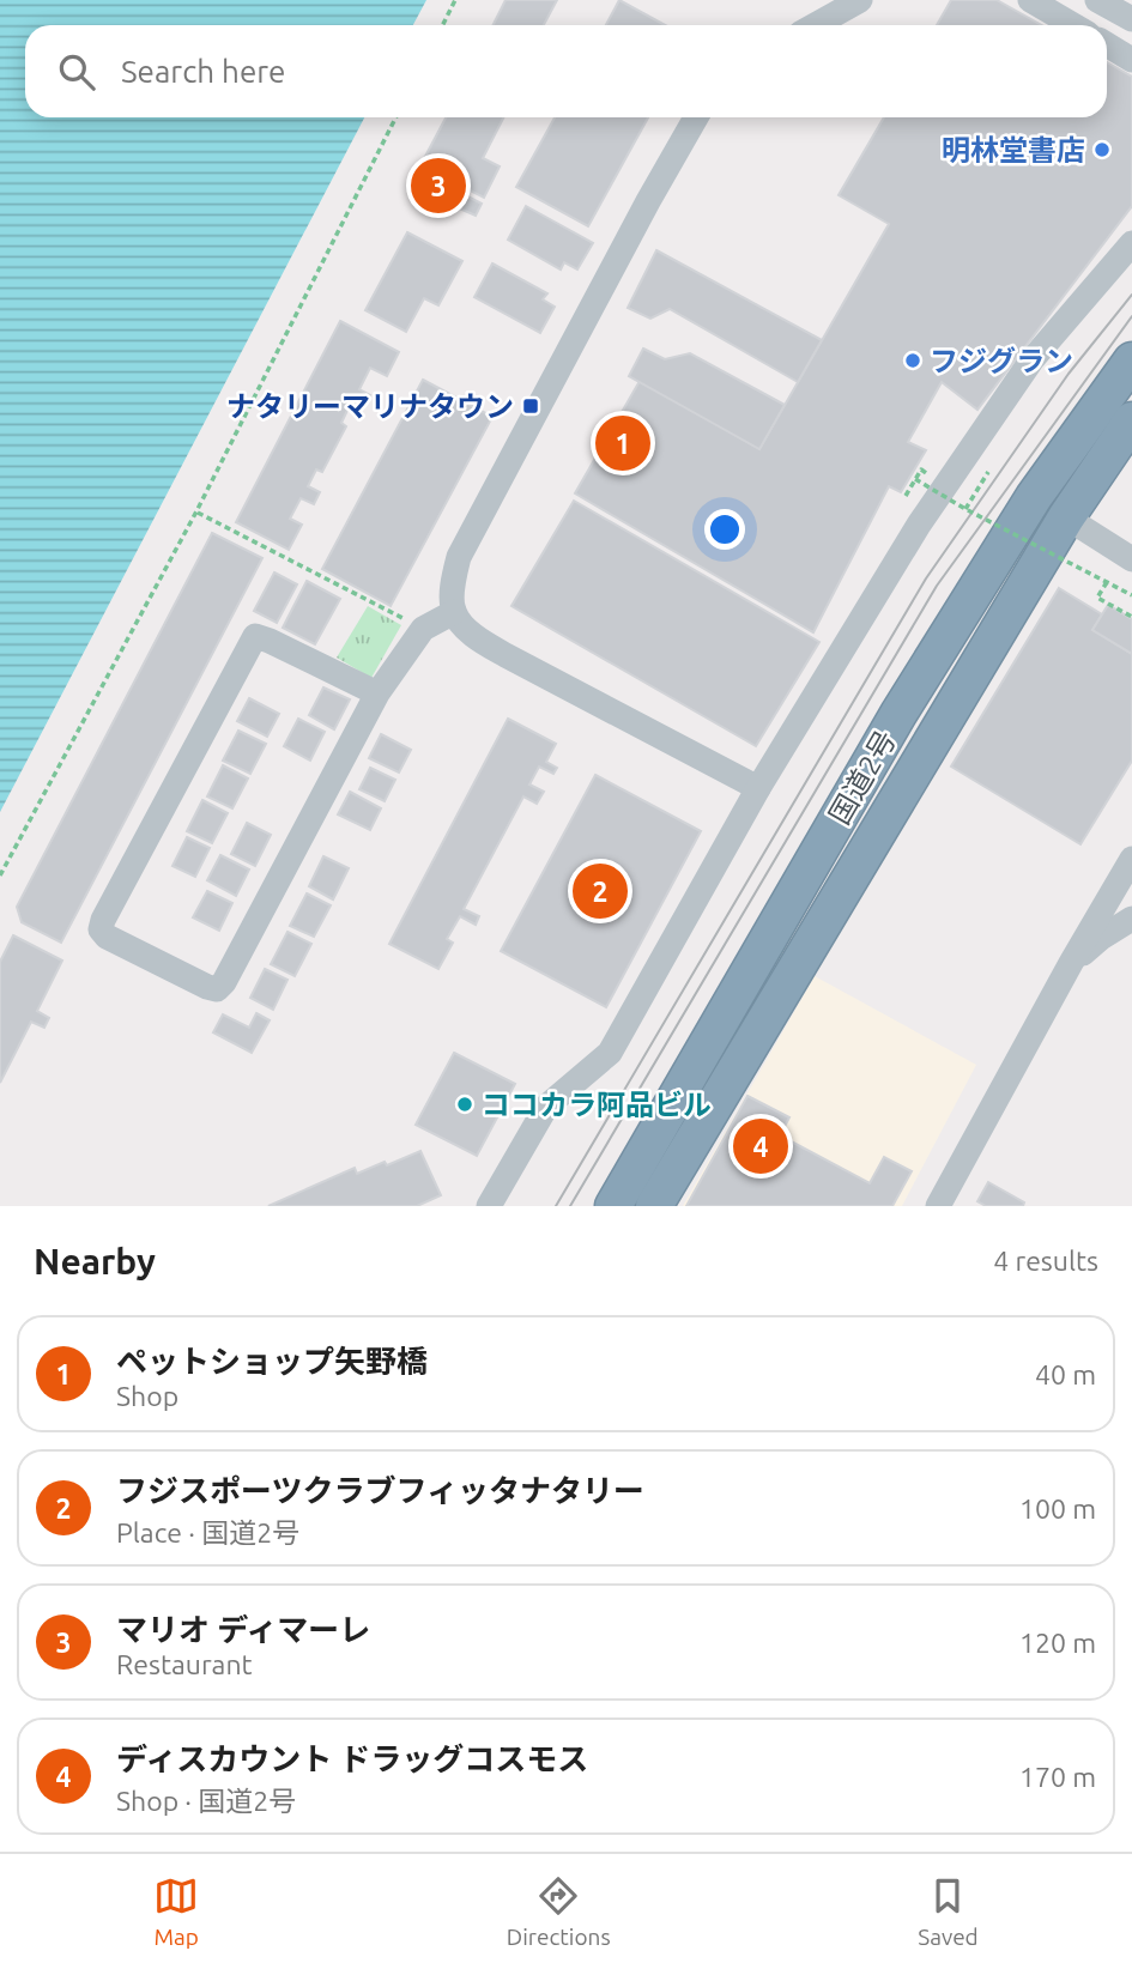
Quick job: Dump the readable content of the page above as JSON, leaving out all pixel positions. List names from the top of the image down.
{
  "streets": {
    "highway": ["国道2号"]
  },
  "places": {
    "other": ["明林堂書店", "フジグラン", "ココカラ阿品ビル"],
    "transit": ["ナタリーマリナタウン"]
  },
  "page": {
    "search": "Search here",
    "pins": [
      "3",
      "1",
      "2",
      "4"
    ],
    "heading": ["Nearby", "4 results"],
    "list": [
      {
        "mark": "1",
        "name": "ペットショップ矢野橋",
        "note": "Shop",
        "value": "40 m"
      },
      {
        "mark": "2",
        "name": "フジスポーツクラブフィッタナタリー",
        "note": "Place · 国道2号",
        "value": "100 m"
      },
      {
        "mark": "3",
        "name": "マリオ ディマーレ",
        "note": "Restaurant",
        "value": "120 m"
      },
      {
        "mark": "4",
        "name": "ディスカウント ドラッグコスモス",
        "note": "Shop · 国道2号",
        "value": "170 m"
      }
    ],
    "nav": ["Map", "Directions", "Saved"]
  }
}
